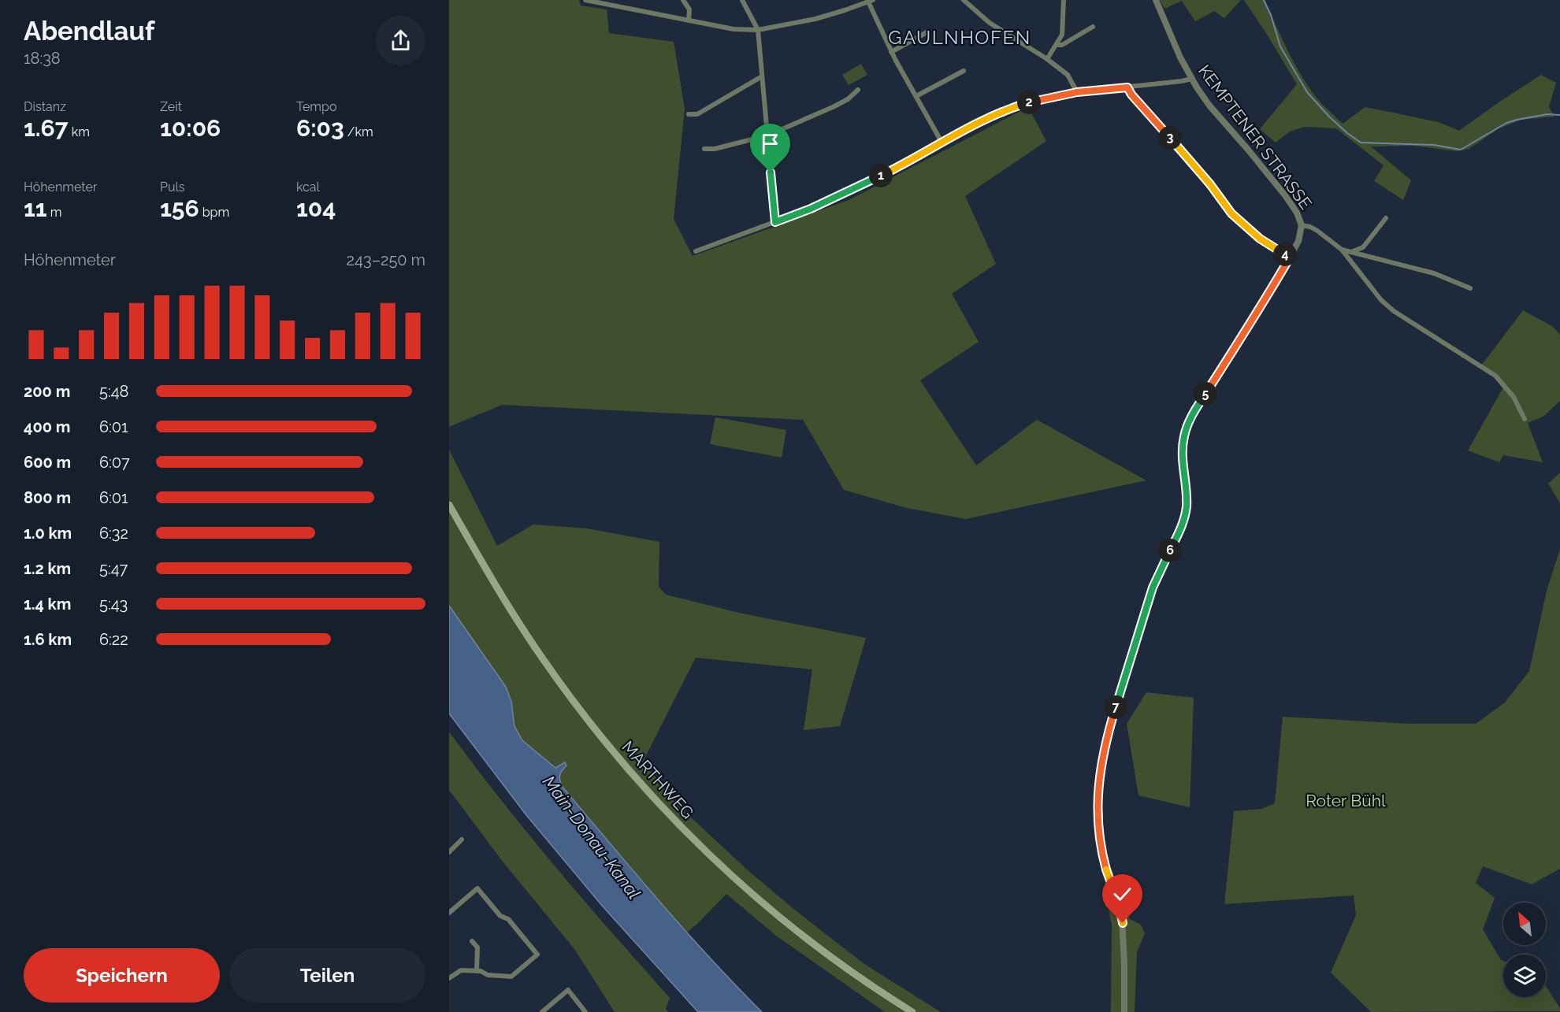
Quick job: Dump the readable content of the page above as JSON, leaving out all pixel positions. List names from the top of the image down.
{
  "streets": {
    "main road": ["MARTHWEG"],
    "street": ["KEMPTENER STRASSE"]
  },
  "districts": ["GAULNHOFEN"],
  "water": ["Main-Donau-Kanal"],
  "parks": ["Roter Bühl"],
  "north": "top left",
  "page": {
    "heading": ["Abendlauf", "18:38"],
    "stats": [
      ["Distanz", "1.67 km"],
      ["Zeit", "10:06"],
      ["Tempo", "6:03 /km"],
      ["Höhenmeter", "11 m"],
      ["Puls", "156 bpm"],
      ["kcal", "104"]
    ],
    "pins": [
      "2",
      "3",
      "1",
      "4",
      "5",
      "6",
      "7"
    ],
    "chart": ["Höhenmeter", "243–250 m"],
    "list": [
      {
        "name": "200 m",
        "note": "5:48"
      },
      {
        "name": "400 m",
        "note": "6:01"
      },
      {
        "name": "600 m",
        "note": "6:07"
      },
      {
        "name": "800 m",
        "note": "6:01"
      },
      {
        "name": "1.0 km",
        "note": "6:32"
      },
      {
        "name": "1.2 km",
        "note": "5:47"
      },
      {
        "name": "1.4 km",
        "note": "5:43"
      },
      {
        "name": "1.6 km",
        "note": "6:22"
      }
    ],
    "buttons": ["Speichern", "Teilen"]
  }
}
